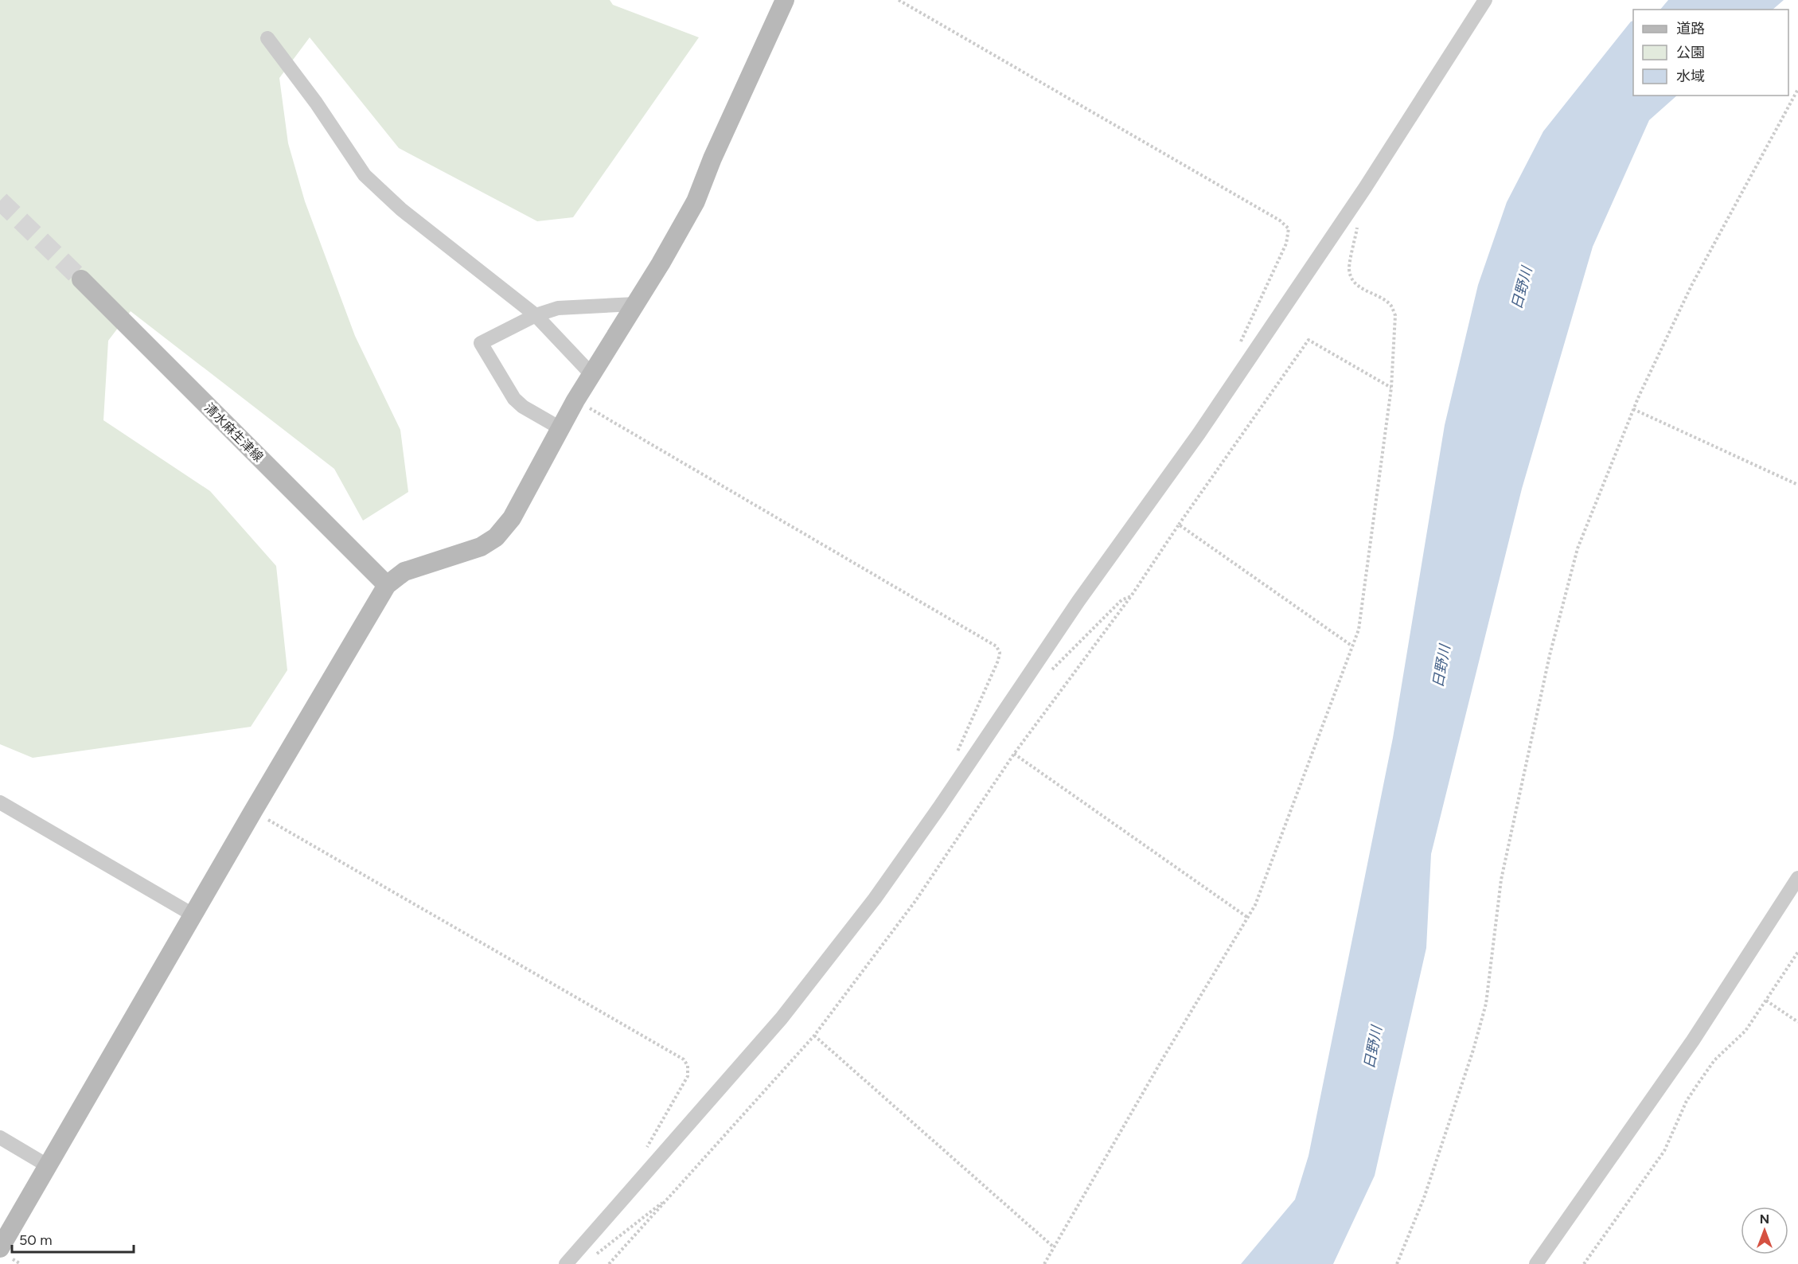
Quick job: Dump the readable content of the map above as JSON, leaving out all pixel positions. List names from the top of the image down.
{
  "streets": {
    "street": ["清水麻生津線"]
  },
  "water": ["日野川"],
  "legend": ["道路", "公園", "水域"],
  "scale_bar": "50 m",
  "north": "top"
}
